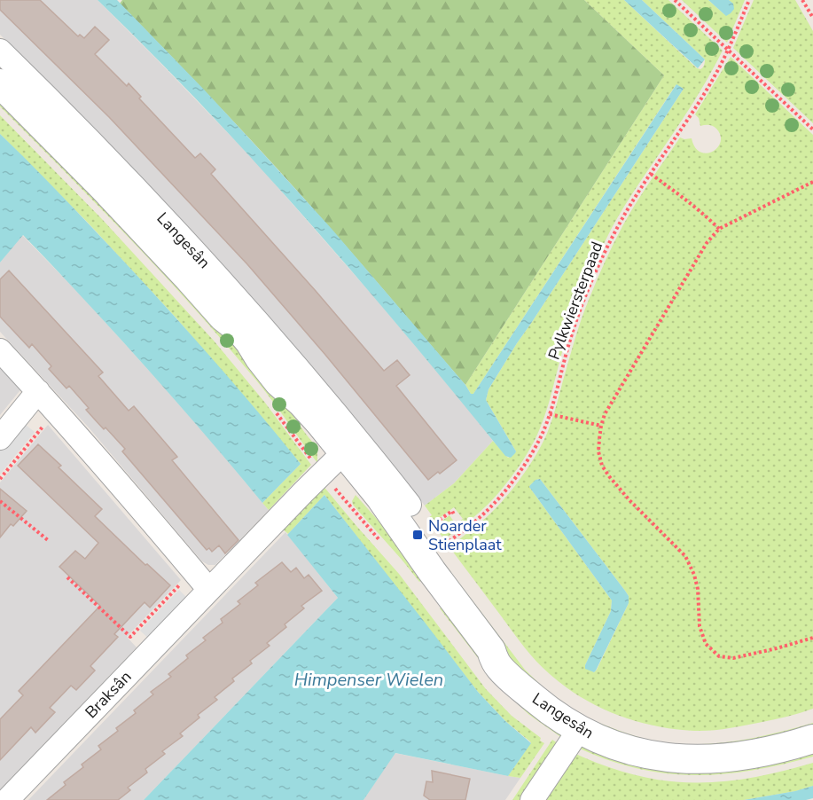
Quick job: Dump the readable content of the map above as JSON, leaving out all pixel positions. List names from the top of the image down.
{
  "streets": {
    "street": ["Langesân", "Braksân"],
    "path": ["Pylkwiersterpaad"]
  },
  "crossings": [
    ["Langesân", "Pylkwiersterpaad"],
    ["Langesân", "Braksân"]
  ],
  "water": ["Himpenser Wielen"],
  "places": {
    "transit": ["Noarder Stienplaat"]
  }
}
